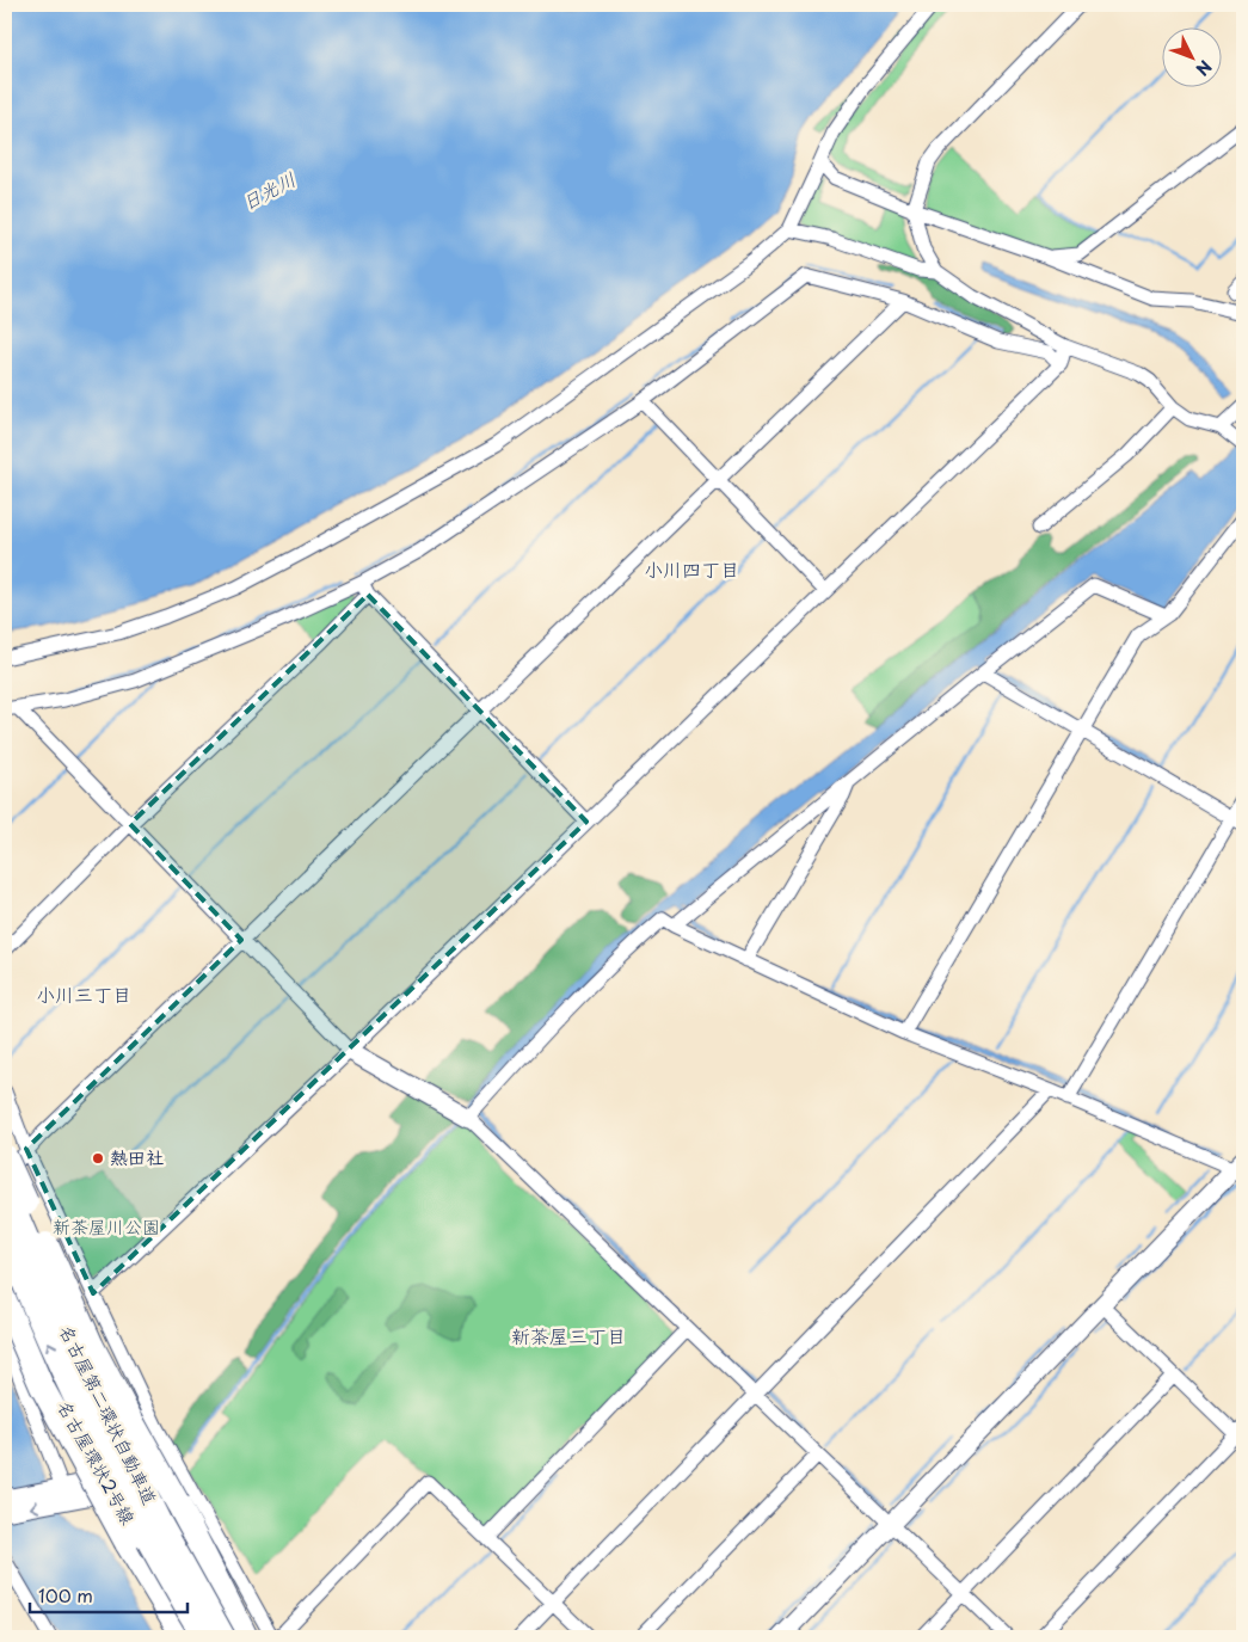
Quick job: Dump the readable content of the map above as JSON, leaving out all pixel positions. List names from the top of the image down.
{
  "streets": {
    "highway": ["名古屋第二環状自動車道", "名古屋環状2号線"]
  },
  "crossings": [
    ["名古屋第二環状自動車道", "名古屋環状2号線"]
  ],
  "districts": ["小川四丁目", "小川三丁目", "新茶屋三丁目"],
  "water": ["日光川"],
  "parks": ["新茶屋川公園"],
  "places": ["熱田社"],
  "scale_bar": "100 m",
  "north": "bottom right"
}
